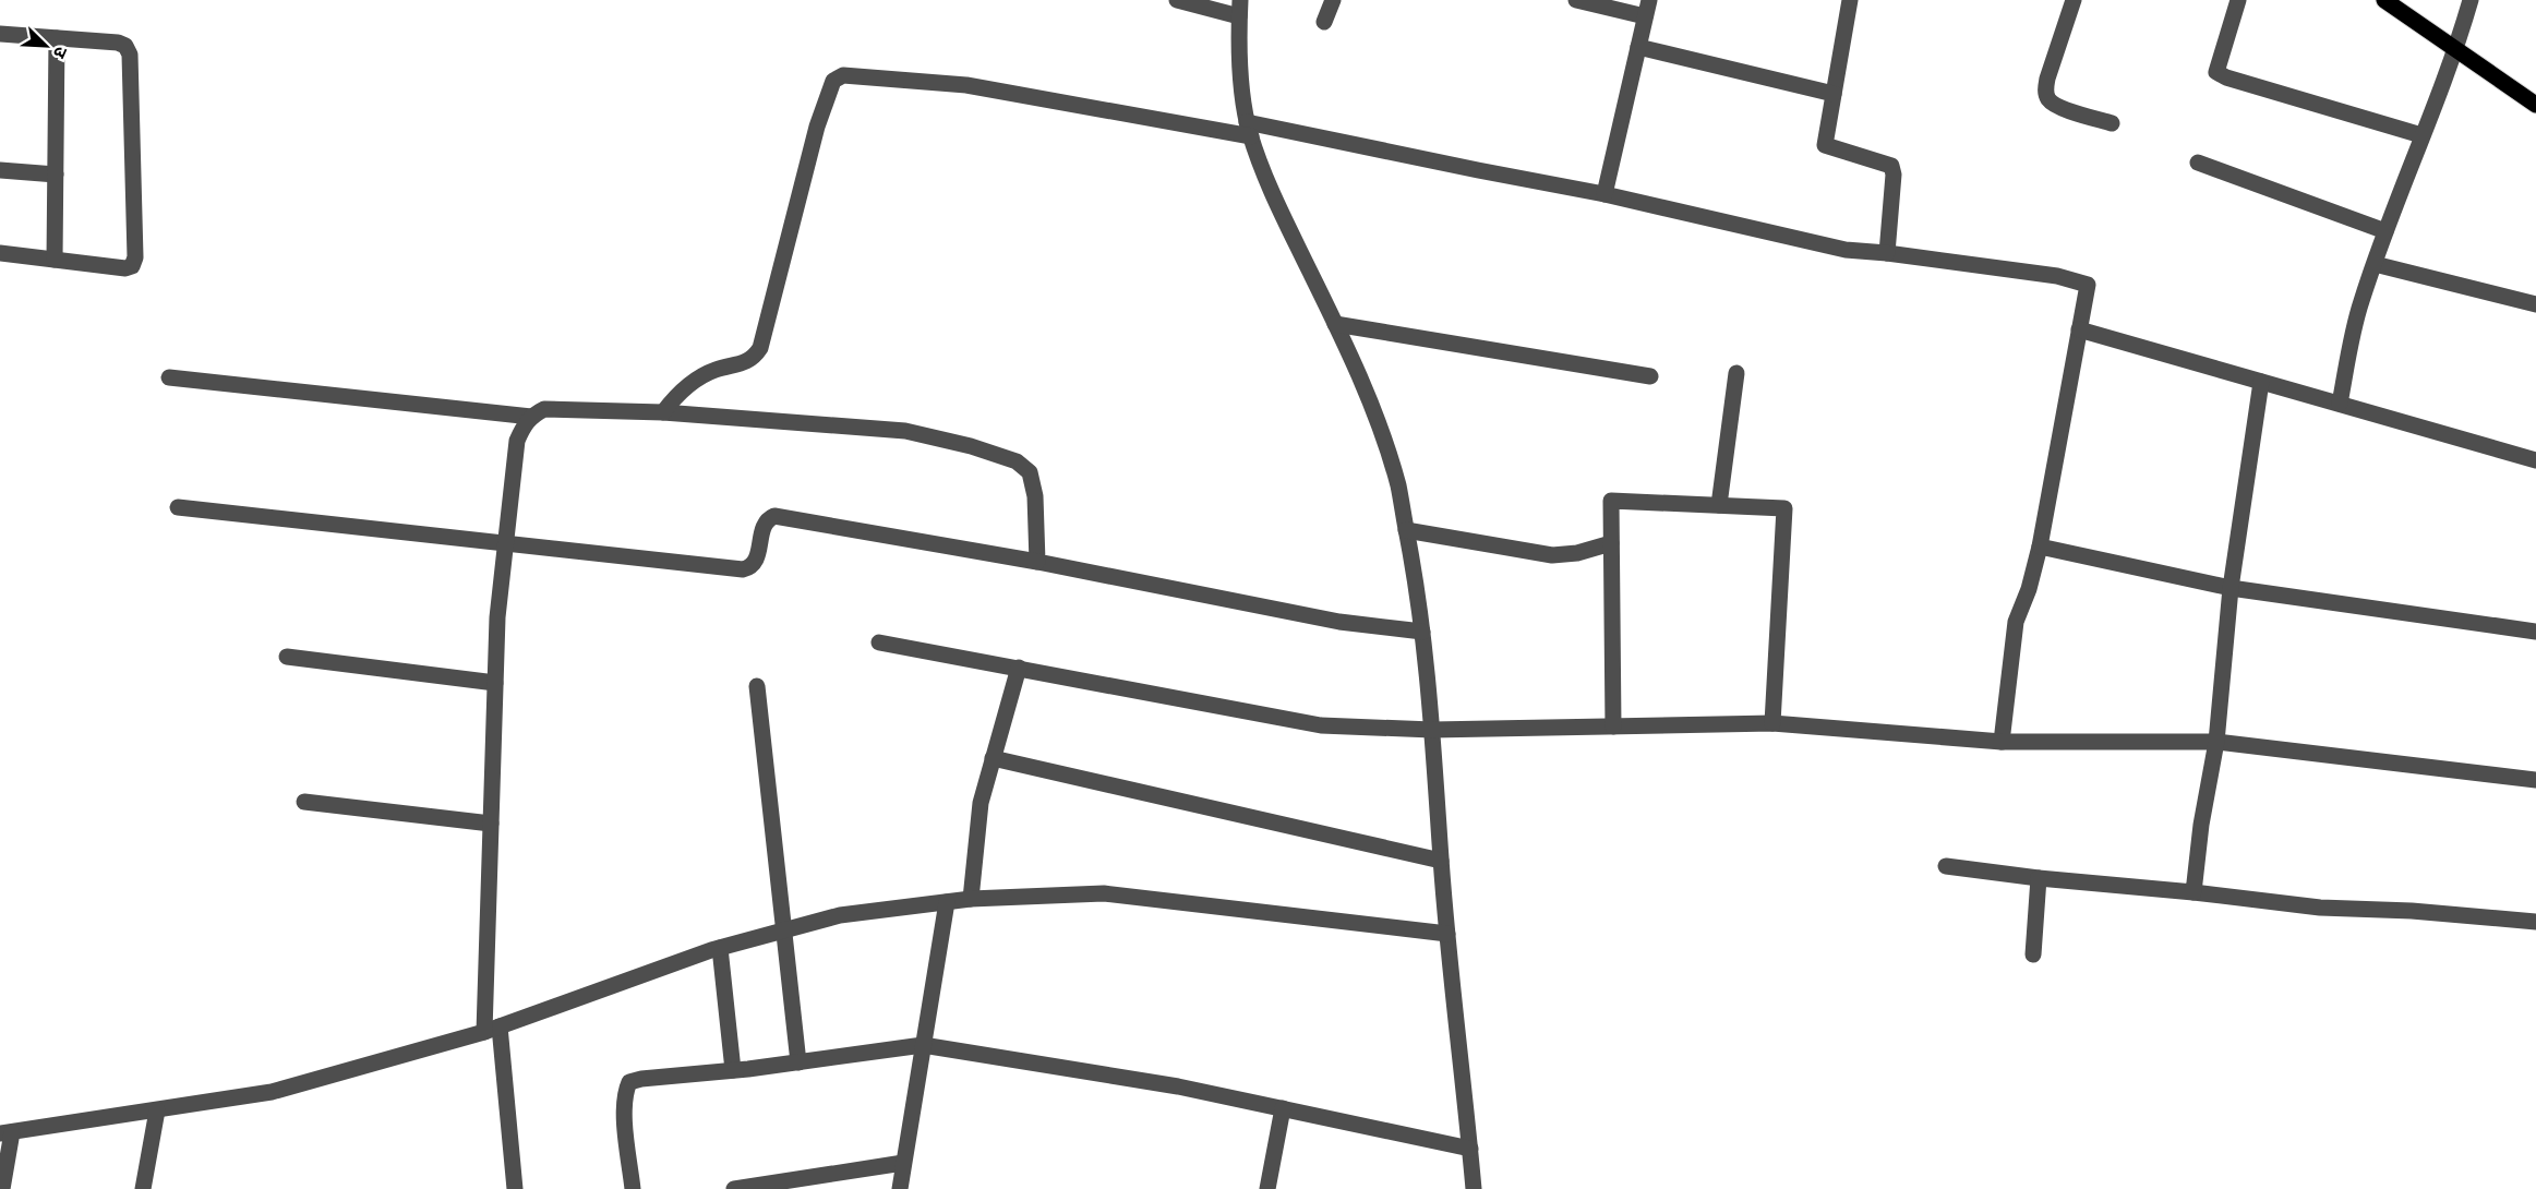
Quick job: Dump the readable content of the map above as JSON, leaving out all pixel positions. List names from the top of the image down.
{
  "north": "bottom right"
}
